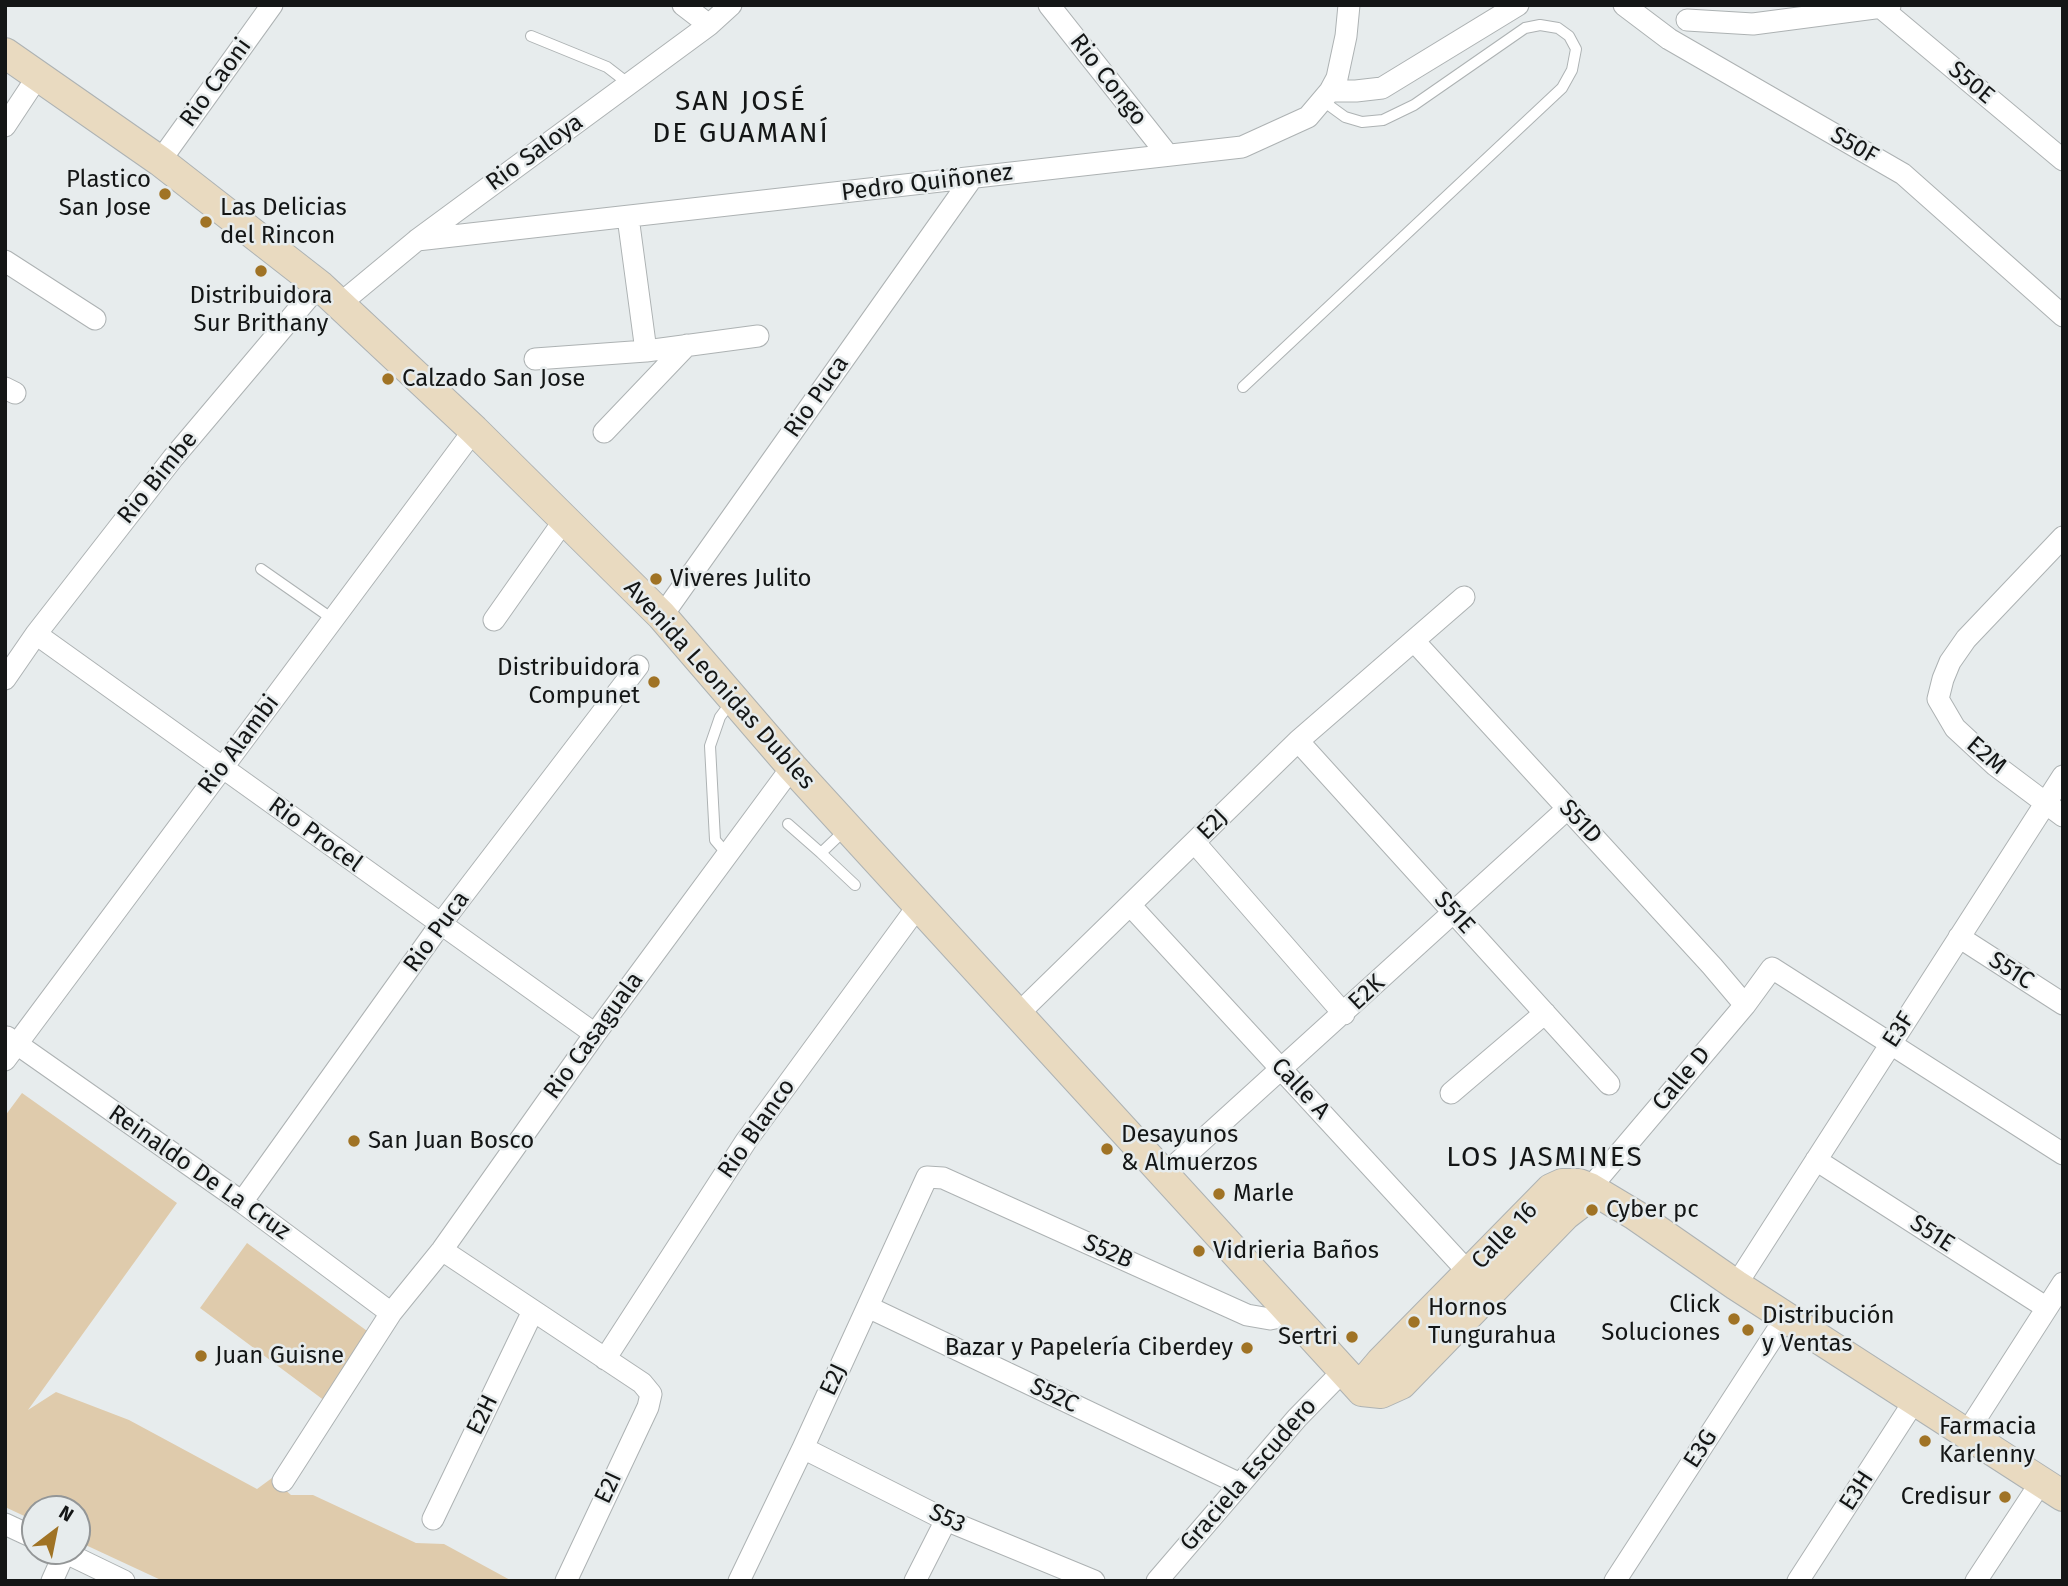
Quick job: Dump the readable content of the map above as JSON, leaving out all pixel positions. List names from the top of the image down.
{
  "streets": {
    "main road": ["Avenida Leonidas Dubles", "Calle 16"],
    "street": [
      "Rio Congo",
      "Rio Caoni",
      "S50E",
      "S50F",
      "Rio Saloya",
      "Pedro Quiñonez",
      "Rio Puca",
      "Rio Bimbe",
      "Rio Alambi",
      "E2M",
      "S51D",
      "E2J",
      "Rio Procel",
      "S51E",
      "S51C",
      "E2K",
      "E3F",
      "Rio Casaguala",
      "Calle D",
      "Calle A",
      "Rio Blanco",
      "Reinaldo De La Cruz",
      "S52B",
      "S52C",
      "E2H",
      "E3G",
      "Graciela Escudero",
      "E2I",
      "E3H",
      "S53"
    ]
  },
  "crossings": [
    ["Rio Congo", "Pedro Quiñonez"],
    ["Rio Caoni", "Avenida Leonidas Dubles"],
    ["Rio Saloya", "Pedro Quiñonez"],
    ["Rio Saloya", "Rio Bimbe"],
    ["Rio Saloya", "Avenida Leonidas Dubles"],
    ["Pedro Quiñonez", "Rio Puca"],
    ["Rio Puca", "Avenida Leonidas Dubles"],
    ["Rio Puca", "Rio Procel"],
    ["Rio Puca", "Reinaldo De La Cruz"],
    ["Rio Bimbe", "Avenida Leonidas Dubles"],
    ["Rio Bimbe", "Rio Procel"],
    ["Avenida Leonidas Dubles", "Rio Alambi"],
    ["Avenida Leonidas Dubles", "E2J"],
    ["Avenida Leonidas Dubles", "E2K"],
    ["Avenida Leonidas Dubles", "Rio Casaguala"],
    ["Avenida Leonidas Dubles", "Rio Blanco"],
    ["Avenida Leonidas Dubles", "Calle 16"],
    ["Avenida Leonidas Dubles", "S52B"],
    ["Avenida Leonidas Dubles", "Graciela Escudero"],
    ["Rio Alambi", "Rio Procel"],
    ["Rio Alambi", "Reinaldo De La Cruz"],
    ["E2M", "E3F"],
    ["S51D", "E2J"],
    ["S51D", "E2K"],
    ["S51D", "Calle D"],
    ["E2J", "S51E"],
    ["E2J", "Calle A"],
    ["E2J", "S52B"],
    ["E2J", "S52C"],
    ["E2J", "S53"],
    ["Rio Procel", "Rio Casaguala"],
    ["S51E", "E2K"],
    ["S51E", "E3F"],
    ["S51C", "E3F"],
    ["E2K", "Calle A"],
    ["E3F", "Calle D"],
    ["Rio Casaguala", "Reinaldo De La Cruz"],
    ["Calle D", "Calle 16"],
    ["Calle A", "Calle 16"],
    ["Rio Blanco", "E2I"],
    ["Calle 16", "Graciela Escudero"],
    ["S52C", "Graciela Escudero"]
  ],
  "districts": ["SAN JOSÉ DE GUAMANÍ", "LOS JASMINES"],
  "places": [
    "Plastico San Jose",
    "Las Delicias del Rincon",
    "Distribuidora Sur Brithany",
    "Calzado San Jose",
    "Viveres Julito",
    "Distribuidora Compunet",
    "San Juan Bosco",
    "Desayunos & Almuerzos",
    "Marle",
    "Cyber pc",
    "Vidrieria Baños",
    "Click Soluciones",
    "Hornos Tungurahua",
    "Distribución y Ventas",
    "Sertri",
    "Bazar y Papelería Ciberdey",
    "Juan Guisne",
    "Farmacia Karlenny",
    "Credisur"
  ],
  "north": "top right"
}
